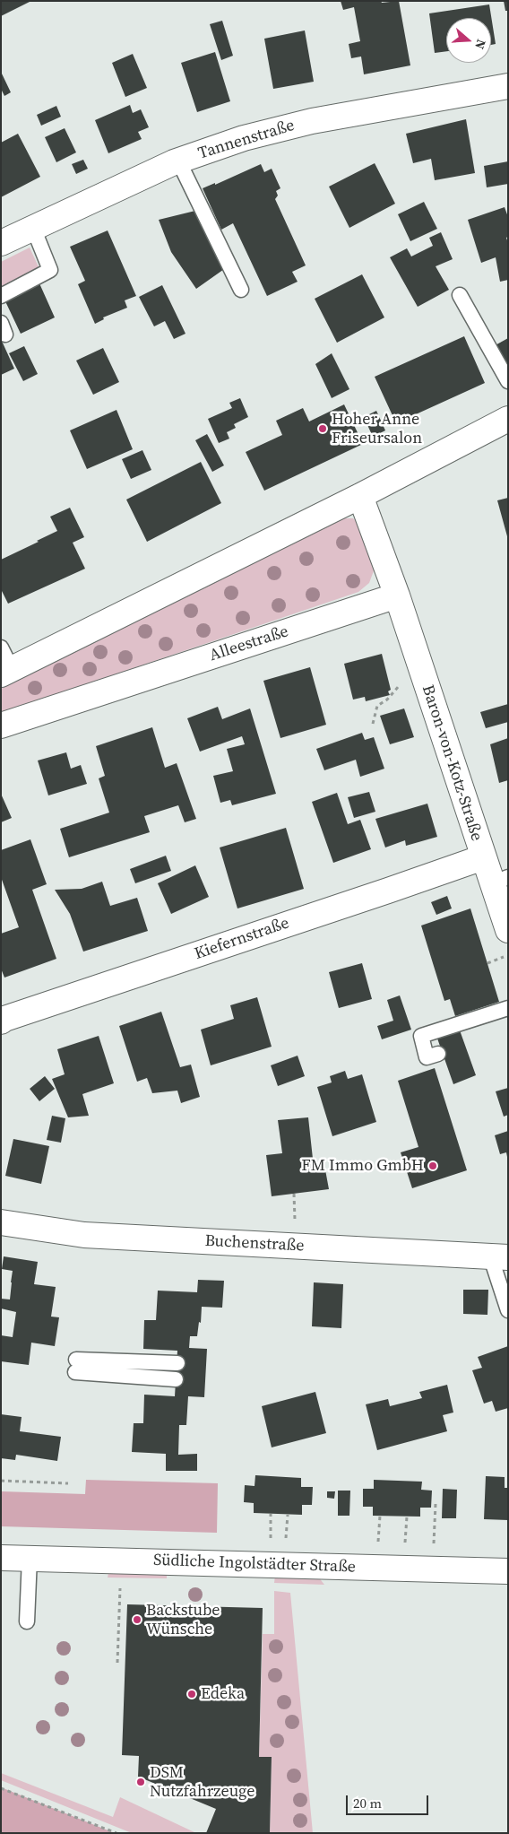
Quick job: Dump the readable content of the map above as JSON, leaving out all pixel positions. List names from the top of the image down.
{
  "streets": {
    "street": [
      "Tannenstraße",
      "Alleestraße",
      "Baron-von-Kotz-Straße",
      "Kiefernstraße",
      "Buchenstraße",
      "Südliche Ingolstädter Straße"
    ]
  },
  "crossings": [
    ["Alleestraße", "Baron-von-Kotz-Straße"],
    ["Baron-von-Kotz-Straße", "Kiefernstraße"]
  ],
  "places": [
    "Hoher Anne Friseursalon",
    "FM Immo GmbH",
    "Backstube Wünsche",
    "Edeka",
    "DSM Nutzfahrzeuge"
  ],
  "scale_bar": "20 m",
  "north": "right"
}
